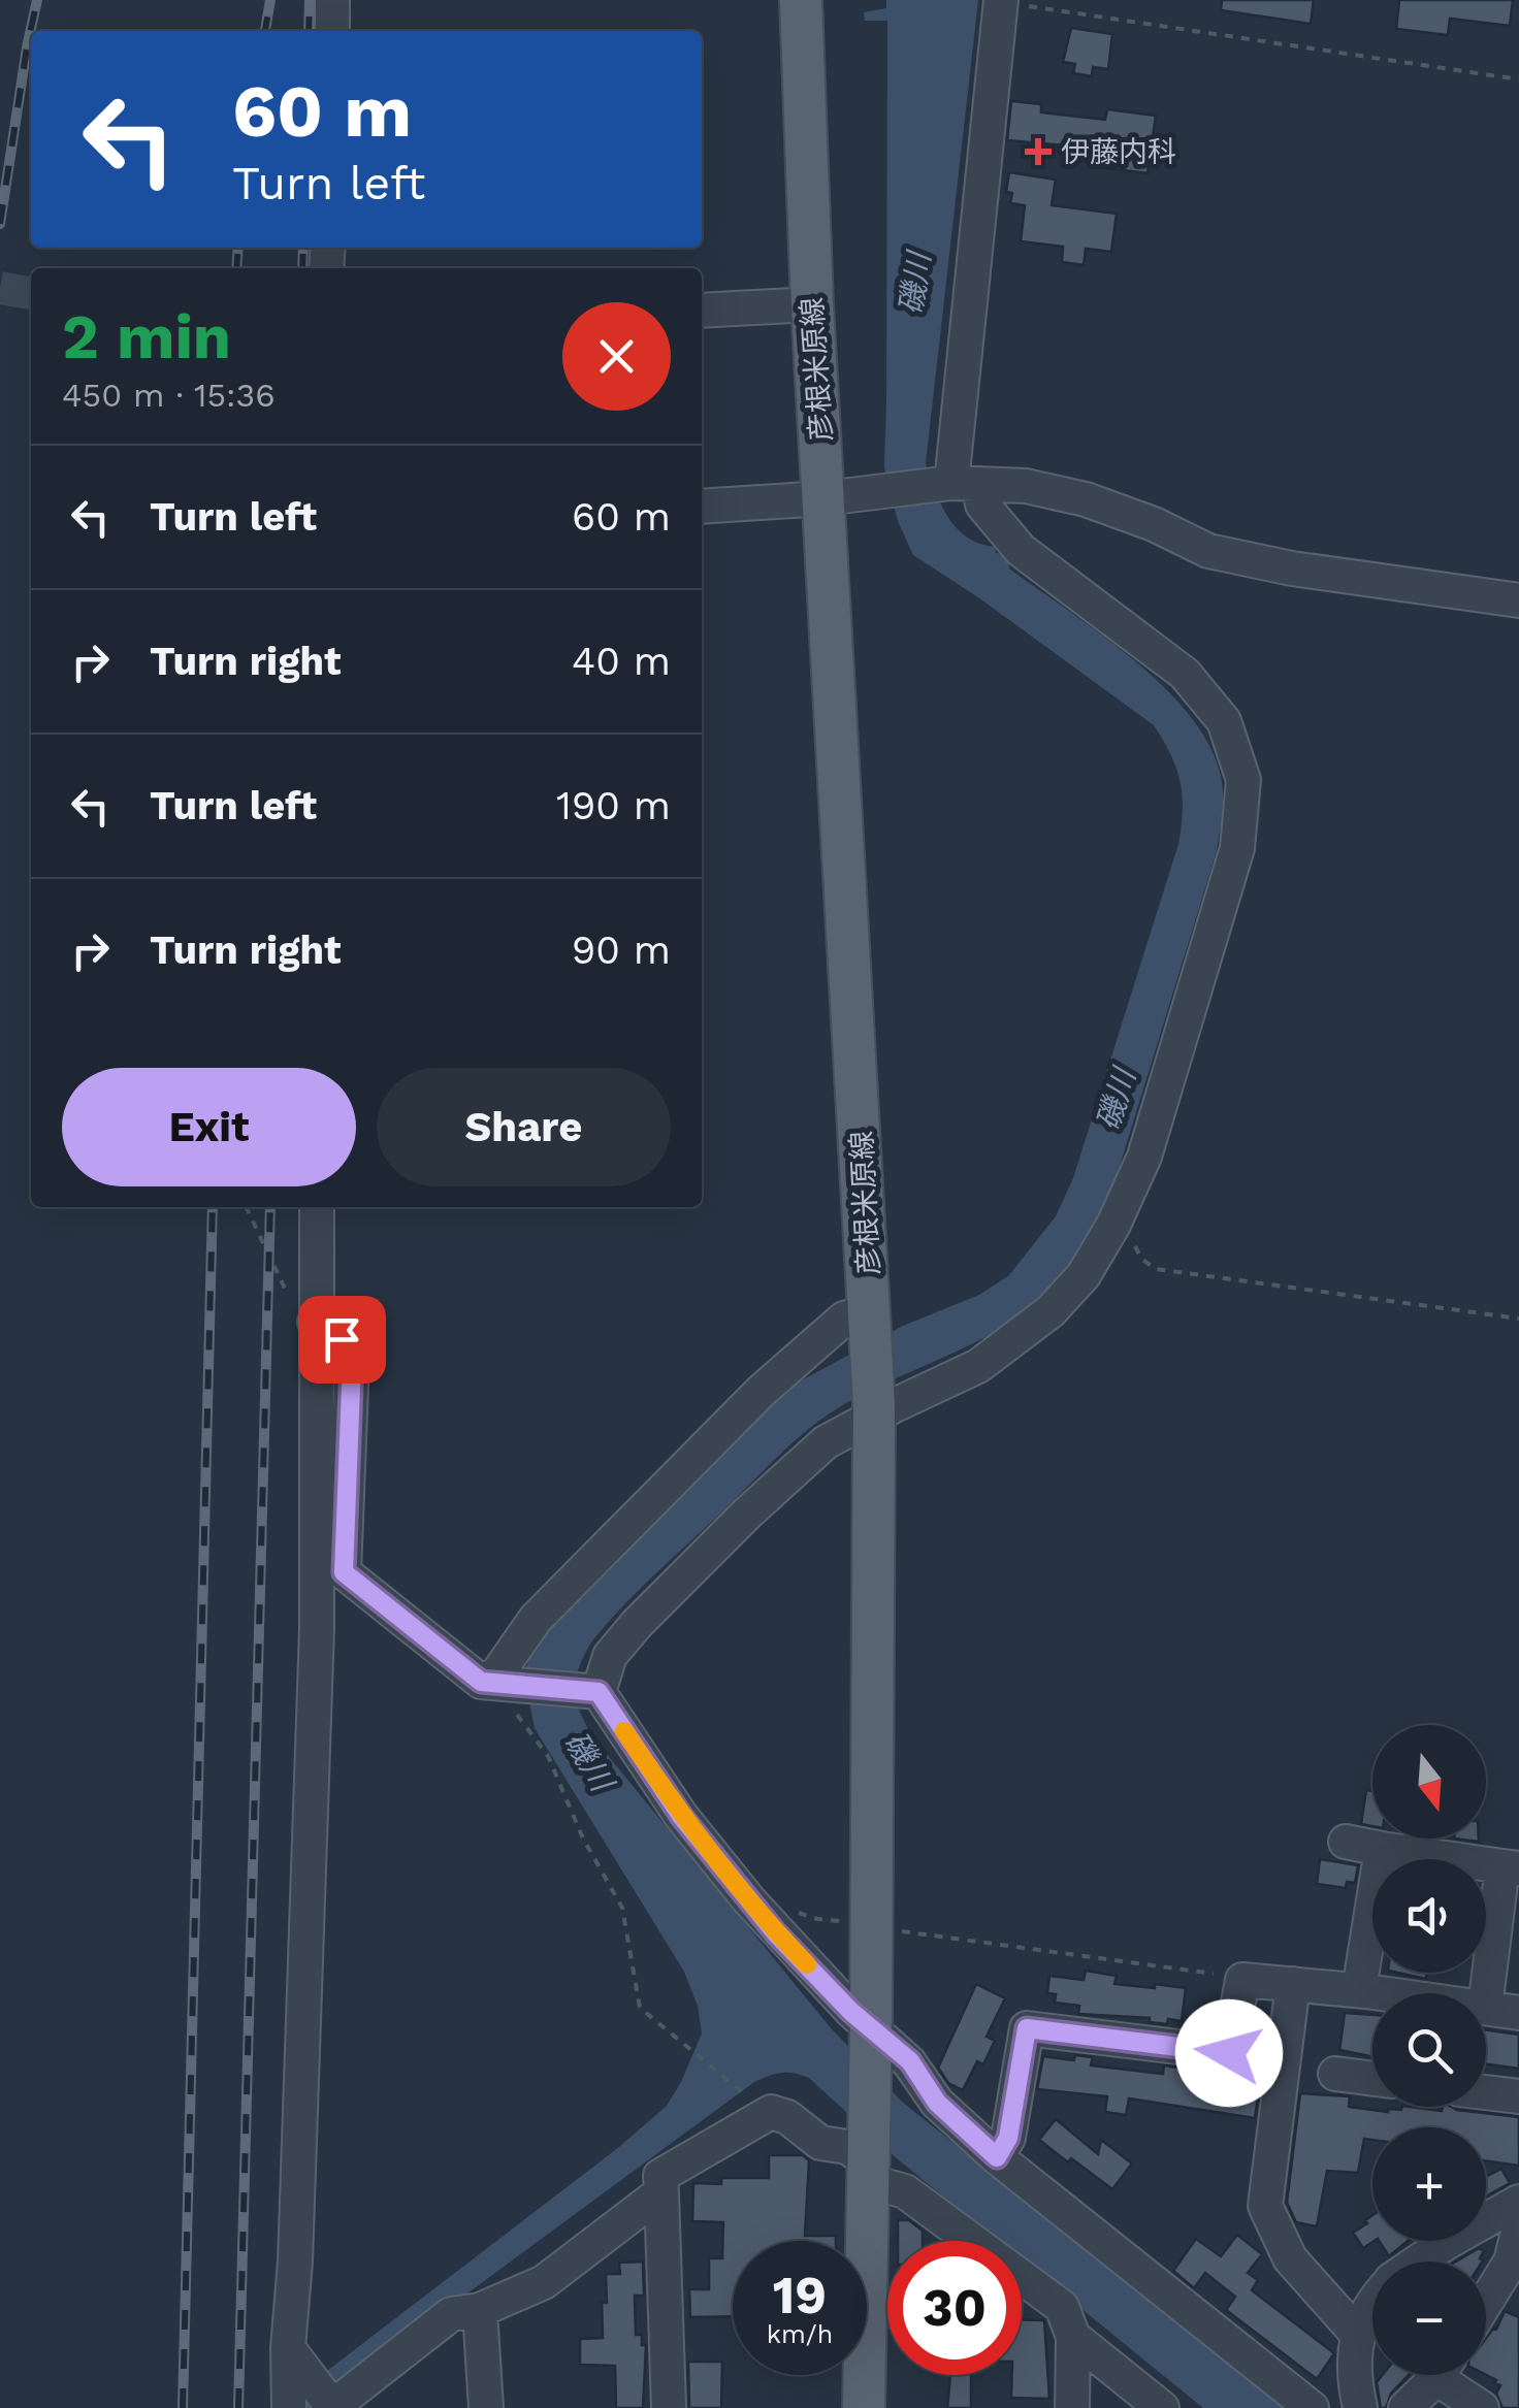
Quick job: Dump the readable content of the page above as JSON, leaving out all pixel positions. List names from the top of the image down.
{
  "streets": {
    "main road": ["彦根米原線"]
  },
  "water": ["磯川"],
  "places": {
    "health": ["伊藤内科"]
  },
  "north": "bottom",
  "page": {
    "turn": ["60 m", "Turn left"],
    "heading": ["2 min", "450 m · 15:36"],
    "list": [
      {
        "name": "Turn left",
        "value": "60 m"
      },
      {
        "name": "Turn right",
        "value": "40 m"
      },
      {
        "name": "Turn left",
        "value": "190 m"
      },
      {
        "name": "Turn right",
        "value": "90 m"
      }
    ],
    "buttons": ["Exit", "Share"],
    "map_buttons": ["+", "−"],
    "speed": "19 km/h",
    "limit": "30"
  }
}
